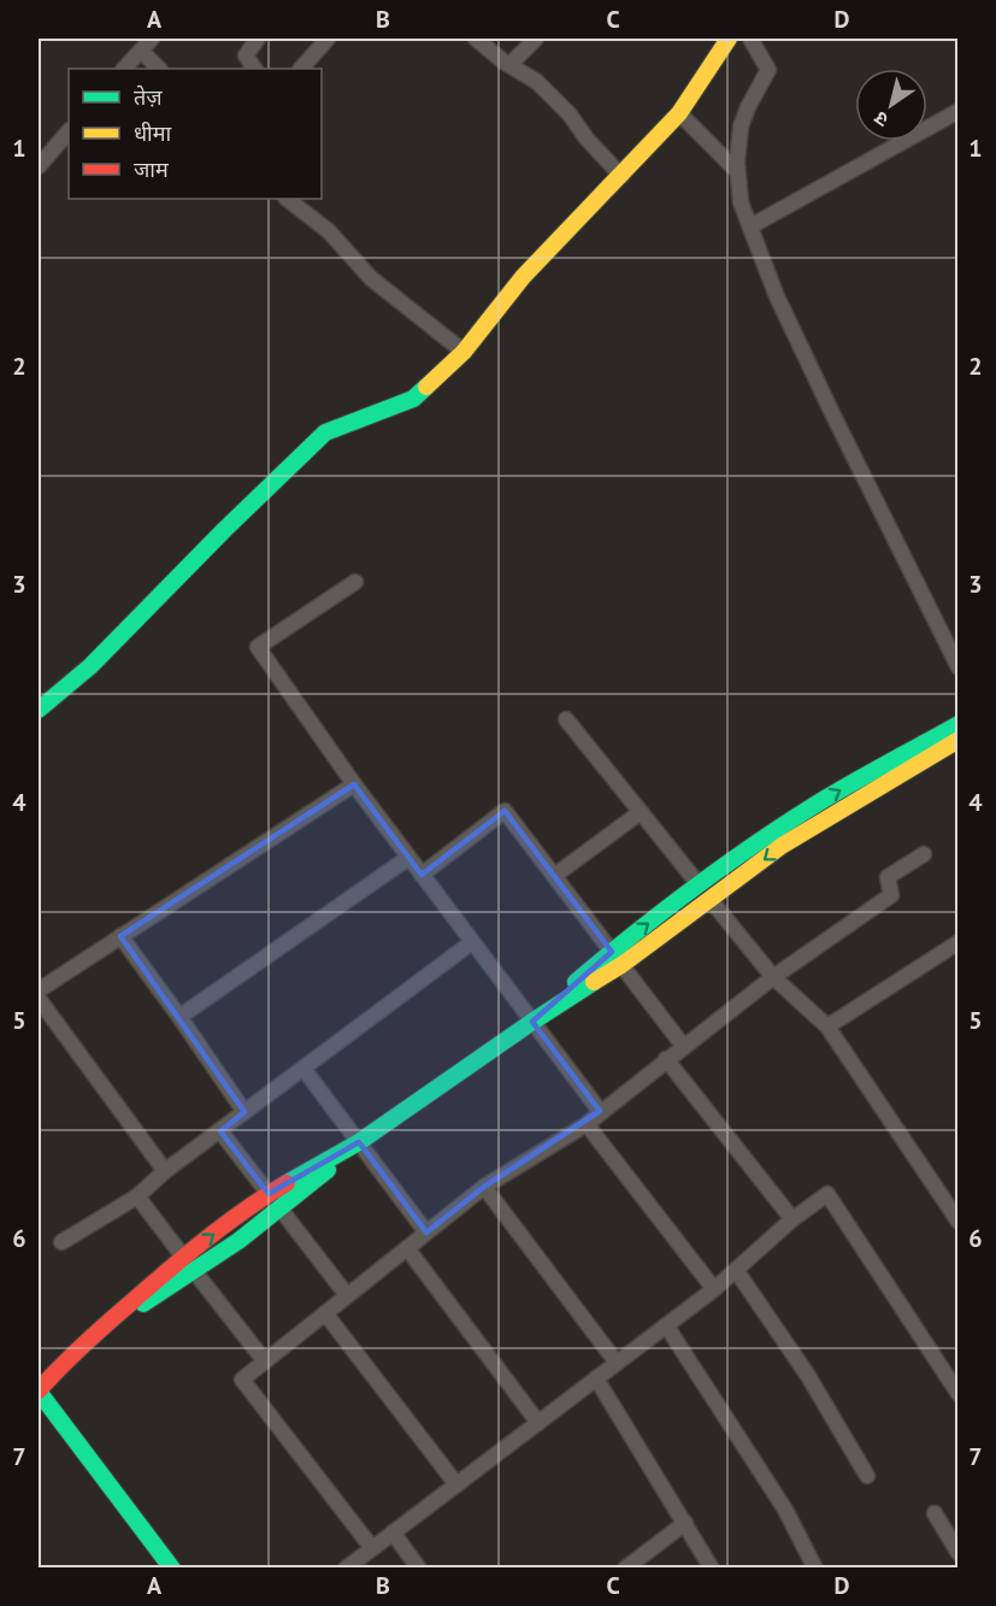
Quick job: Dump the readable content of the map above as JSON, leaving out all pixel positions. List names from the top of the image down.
{
  "legend": ["तेज़", "धीमा", "जाम"],
  "north": "bottom left",
  "grid": {
    "columns": [
      "A",
      "B",
      "C",
      "D"
    ],
    "rows": [
      "1",
      "2",
      "3",
      "4",
      "5",
      "6",
      "7"
    ]
  }
}
